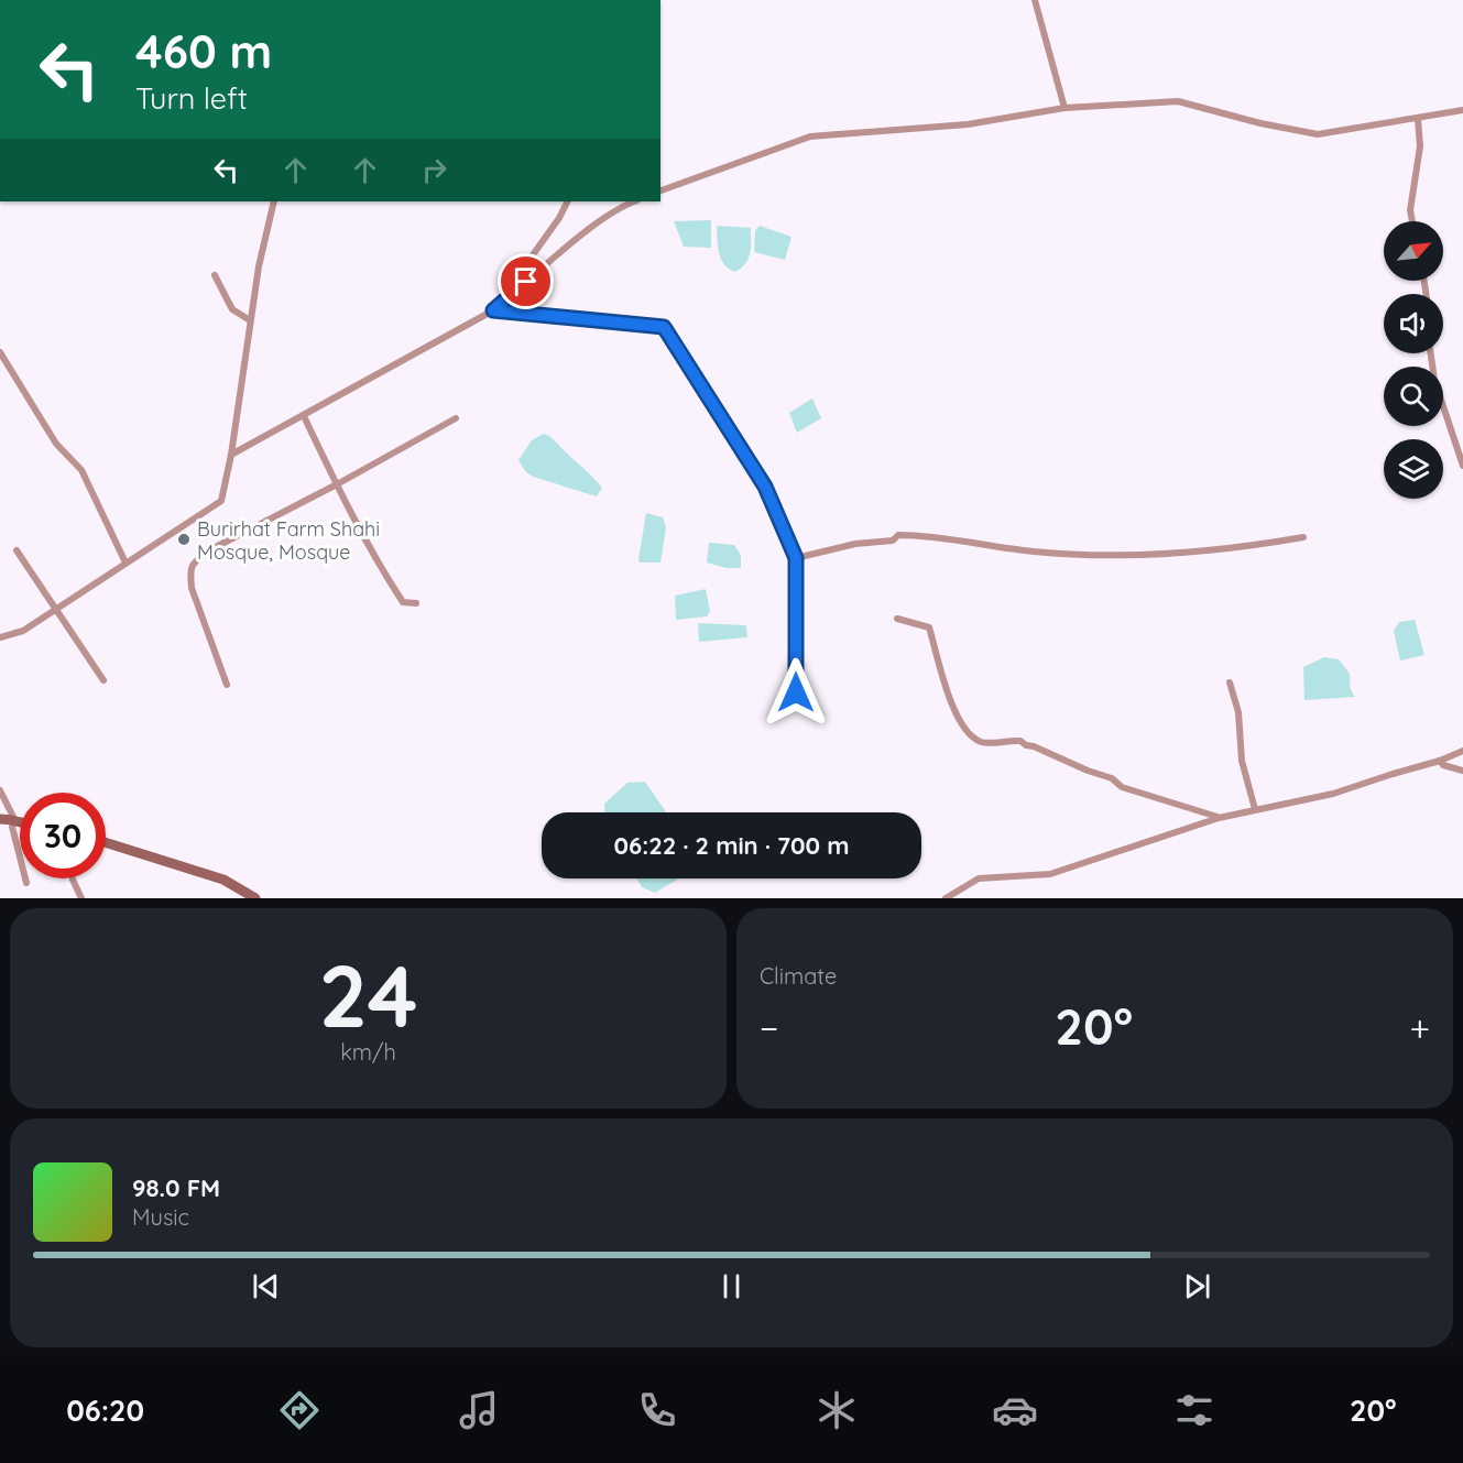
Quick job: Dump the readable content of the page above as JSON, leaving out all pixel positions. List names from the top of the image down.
{
  "places": ["Burirhat Farm Shahi Mosque, Mosque"],
  "north": "top right",
  "page": {
    "turn": ["460 m", "Turn left"],
    "limit": "30",
    "trip": "06:22 · 2 min · 700 m",
    "tile": [
      ["24", "km/h"],
      "Climate"
    ],
    "heat": ["−", "20°", "+"],
    "song": ["98.0 FM", "Music"],
    "tabs": ["06:20", "20°"]
  }
}
